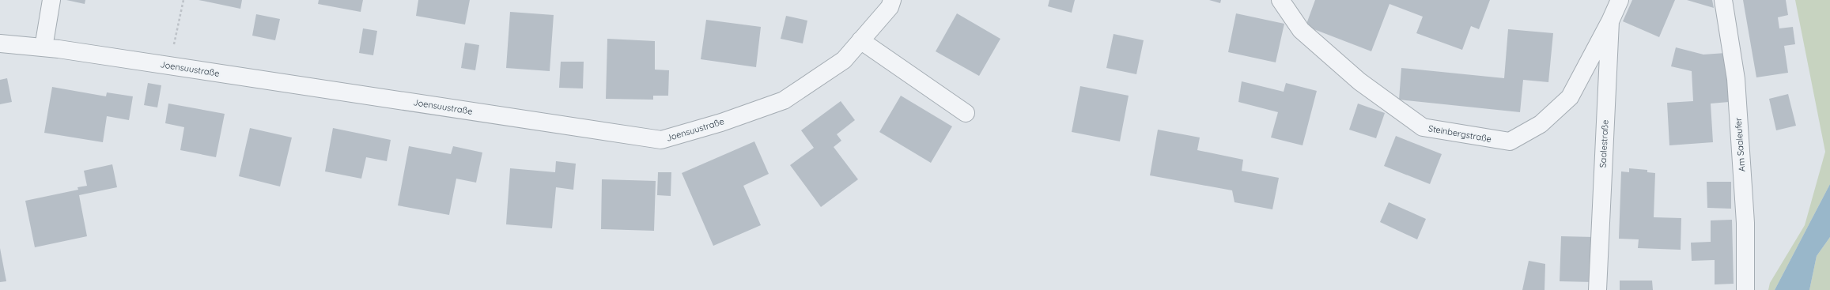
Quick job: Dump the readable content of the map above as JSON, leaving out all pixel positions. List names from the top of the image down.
{
  "streets": {
    "street": [
      "Joensuustraße",
      "Steinbergstraße",
      "Saalestraße",
      "Am Saaleufer"
    ]
  },
  "crossings": [
    ["Steinbergstraße", "Saalestraße"]
  ]
}
